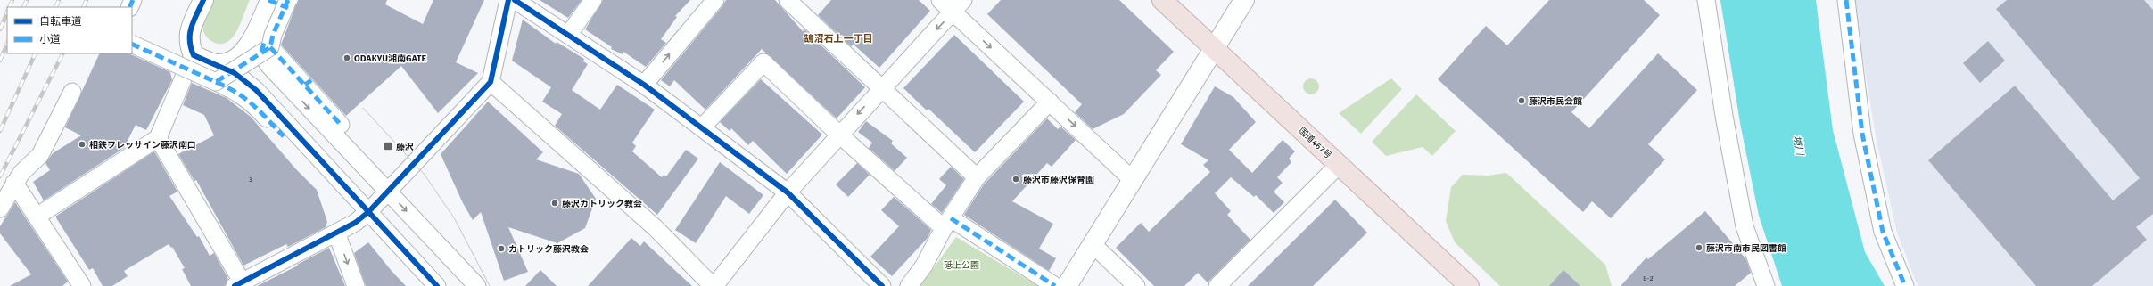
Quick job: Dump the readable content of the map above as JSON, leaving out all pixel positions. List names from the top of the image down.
{
  "streets": {
    "highway": ["国道467号"]
  },
  "districts": ["鵠沼石上一丁目"],
  "water": ["境川"],
  "parks": ["砥上公園"],
  "places": {
    "other": [
      "ODAKYU湘南GATE",
      "藤沢市民会館",
      "相鉄フレッサイン藤沢南口",
      "藤沢市藤沢保育園",
      "藤沢カトリック教会",
      "藤沢市南市民図書館",
      "カトリック藤沢教会"
    ],
    "transit": ["藤沢"]
  },
  "house_numbers": ["3", "8-2"],
  "legend": ["自転車道", "小道"]
}
